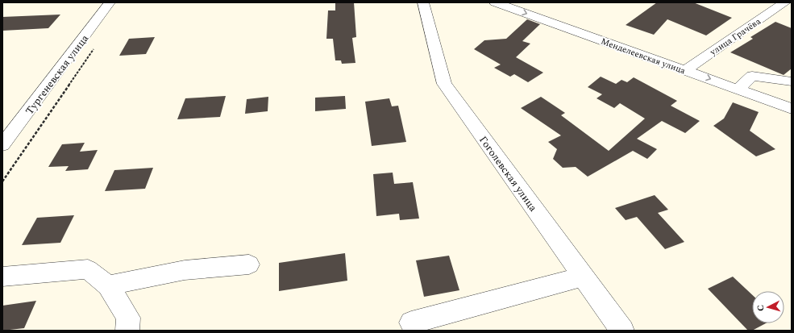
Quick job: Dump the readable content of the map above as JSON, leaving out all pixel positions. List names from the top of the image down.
{
  "streets": {
    "street": [
      "улица Грачёва",
      "Менделеевская улица",
      "Тургеневская улица",
      "Гоголевская улица"
    ]
  },
  "crossings": [
    ["улица Грачёва", "Менделеевская улица"]
  ],
  "one_way": ["Менделеевская улица"],
  "north": "left"
}
